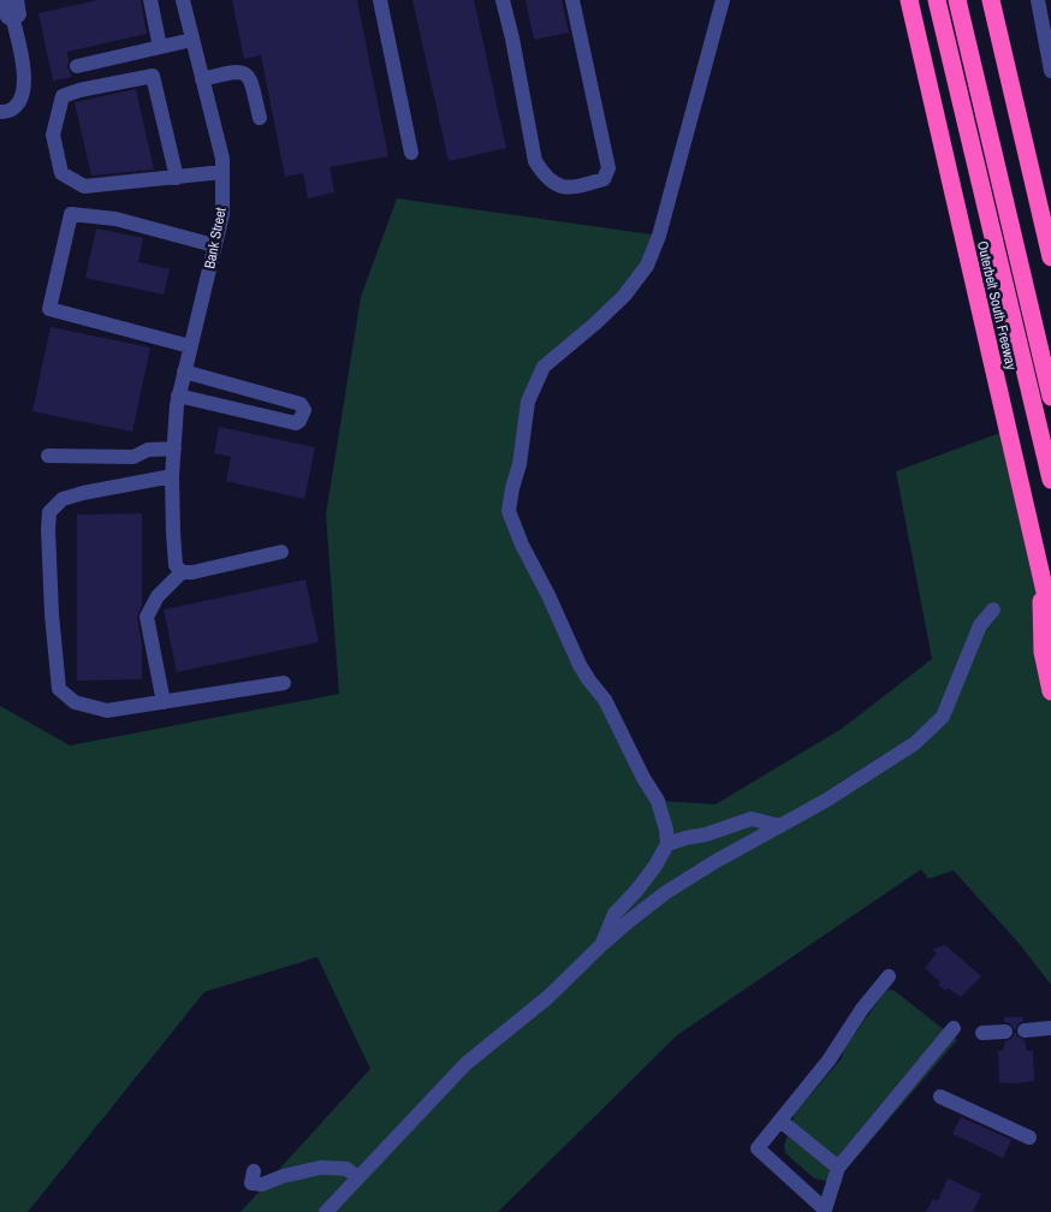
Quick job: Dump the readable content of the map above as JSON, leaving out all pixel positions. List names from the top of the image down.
{
  "streets": {
    "highway": ["Outerbelt South Freeway"],
    "street": ["Bank Street"]
  }
}
